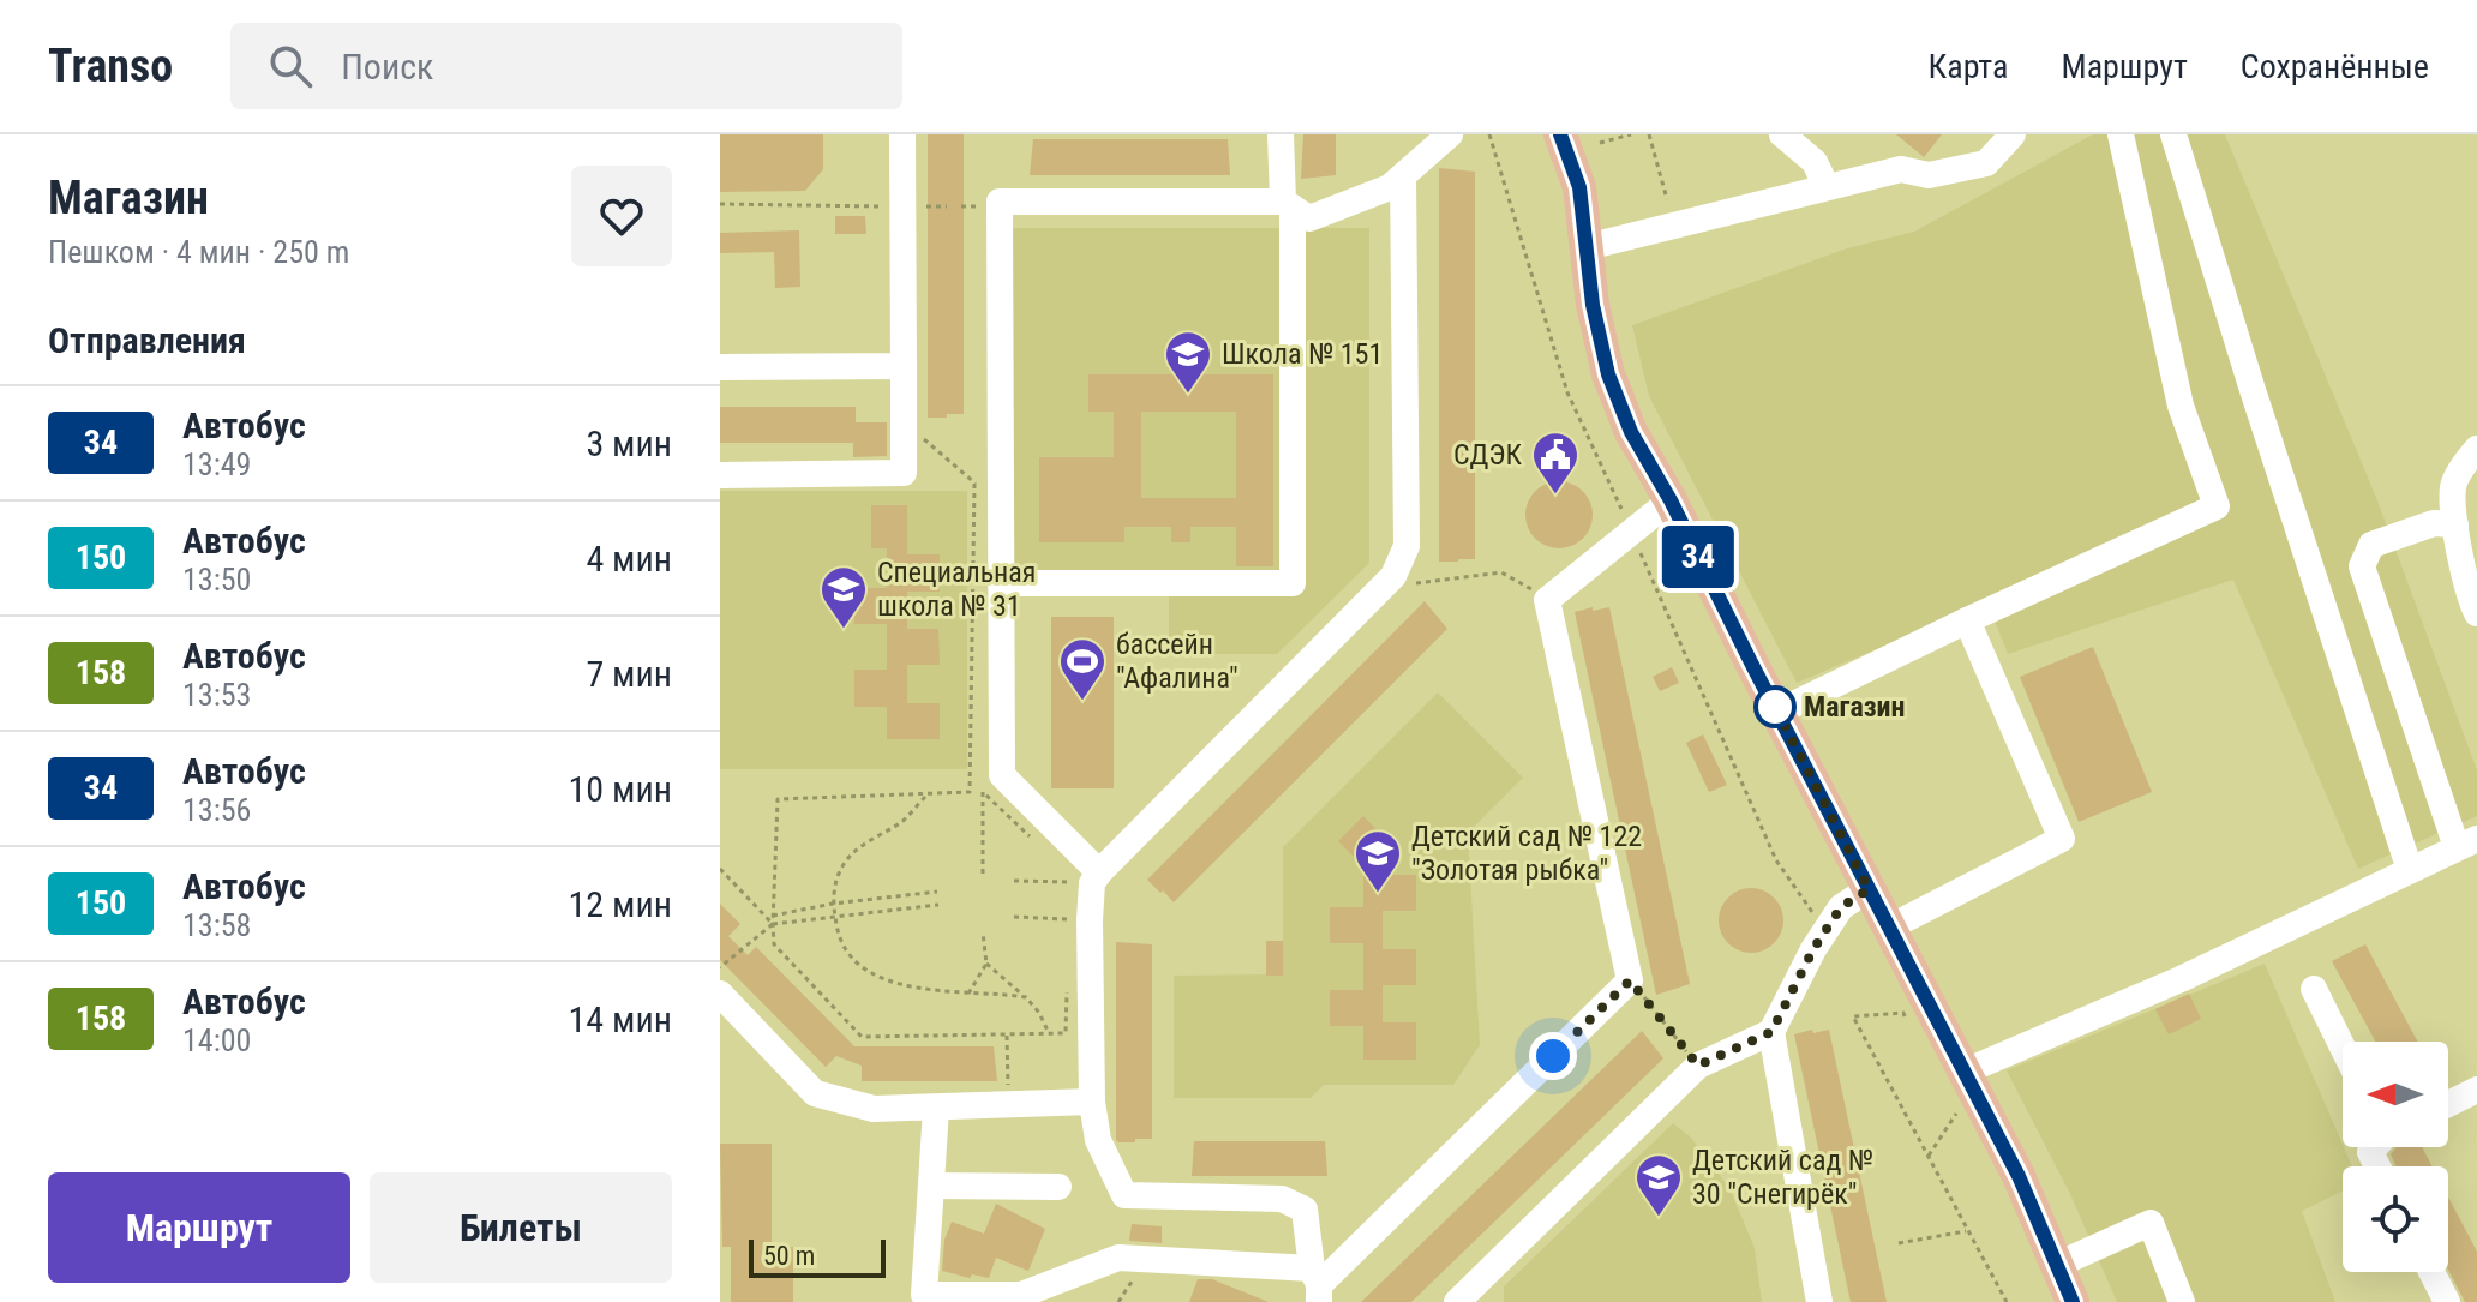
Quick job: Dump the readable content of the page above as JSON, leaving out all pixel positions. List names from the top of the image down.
{
  "places": {
    "school or university": [
      "Школа № 151",
      "Специальная школа № 31",
      "Детский сад № 122 \"Золотая рыбка\"",
      "Детский сад № 30 \"Снегирёк\""
    ],
    "public building": ["СДЭК"],
    "sports": ["бассейн \"Афалина\""],
    "other": ["Магазин"]
  },
  "lines": ["bus line 34"],
  "scale_bar": "50 m",
  "north": "left",
  "page": {
    "header": "Transo",
    "search": "Поиск",
    "nav": ["Карта", "Маршрут", "Сохранённые"],
    "heading": [
      ["Магазин", "Пешком · 4 мин · 250 m"],
      "Отправления"
    ],
    "on_map": "34",
    "list": [
      {
        "mark": "34",
        "name": "Автобус",
        "note": "13:49",
        "value": "3 мин"
      },
      {
        "mark": "150",
        "name": "Автобус",
        "note": "13:50",
        "value": "4 мин"
      },
      {
        "mark": "158",
        "name": "Автобус",
        "note": "13:53",
        "value": "7 мин"
      },
      {
        "mark": "34",
        "name": "Автобус",
        "note": "13:56",
        "value": "10 мин"
      },
      {
        "mark": "150",
        "name": "Автобус",
        "note": "13:58",
        "value": "12 мин"
      },
      {
        "mark": "158",
        "name": "Автобус",
        "note": "14:00",
        "value": "14 мин"
      }
    ],
    "buttons": ["Маршрут", "Билеты"],
    "scale": "50 m"
  }
}
